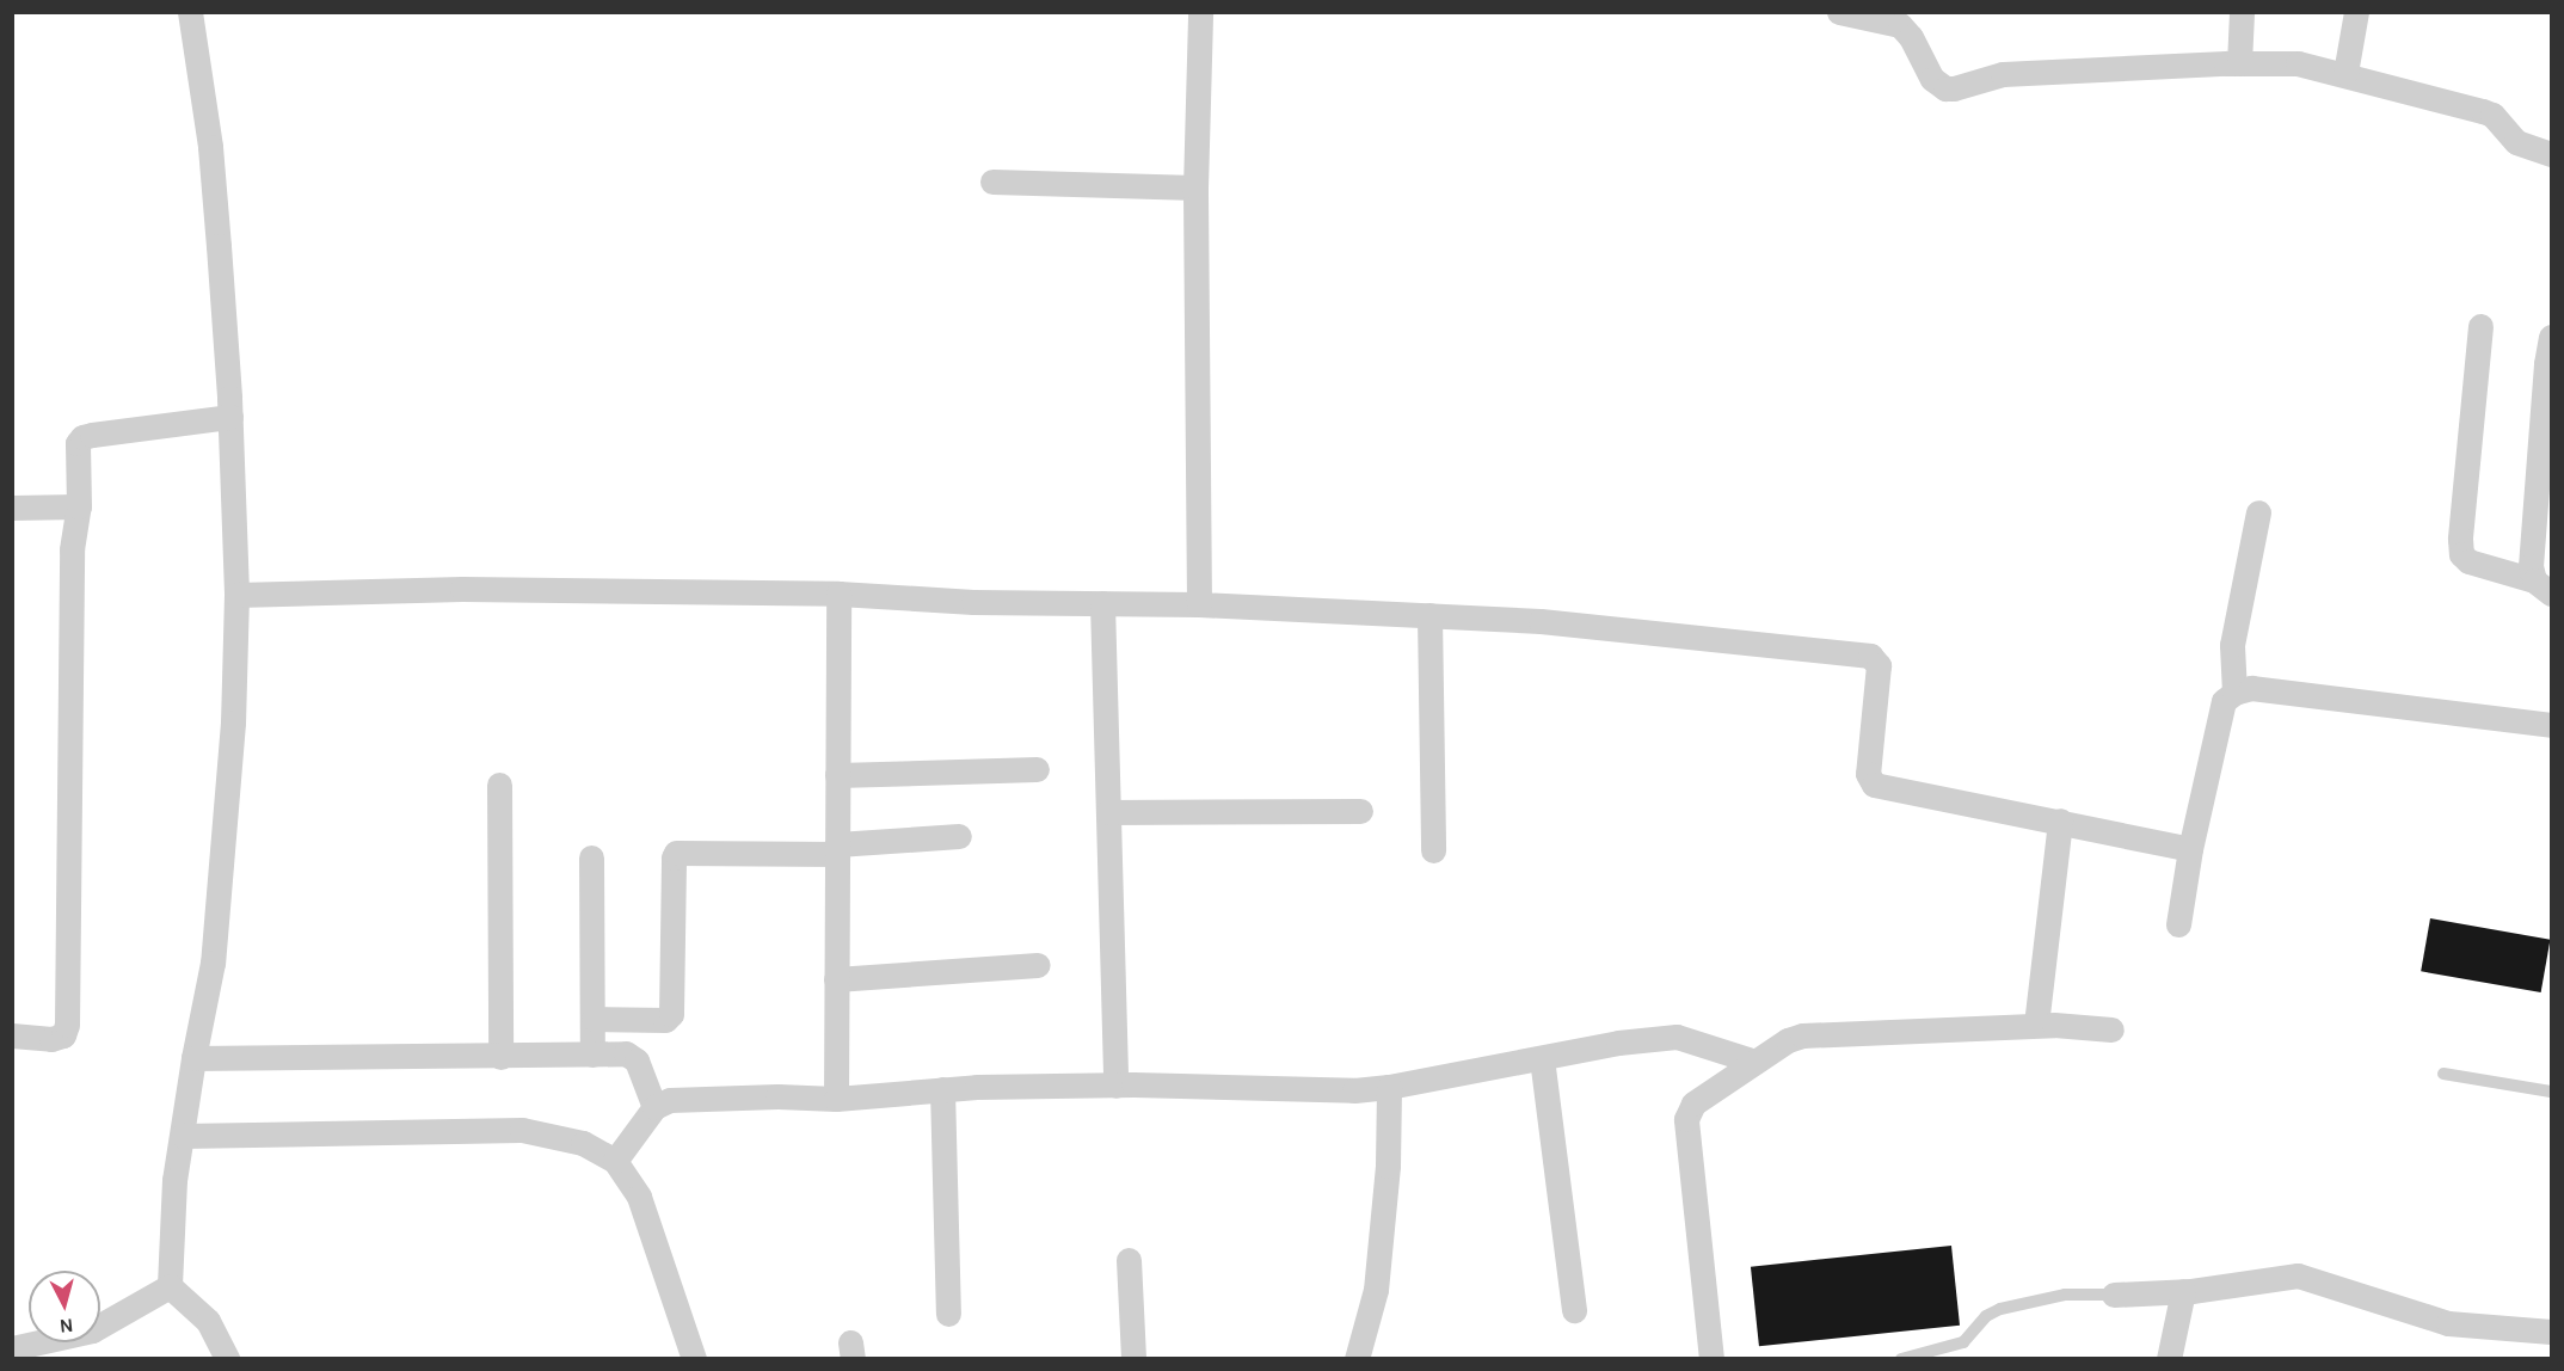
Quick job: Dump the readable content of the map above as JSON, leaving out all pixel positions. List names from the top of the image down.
{
  "north": "bottom"
}
